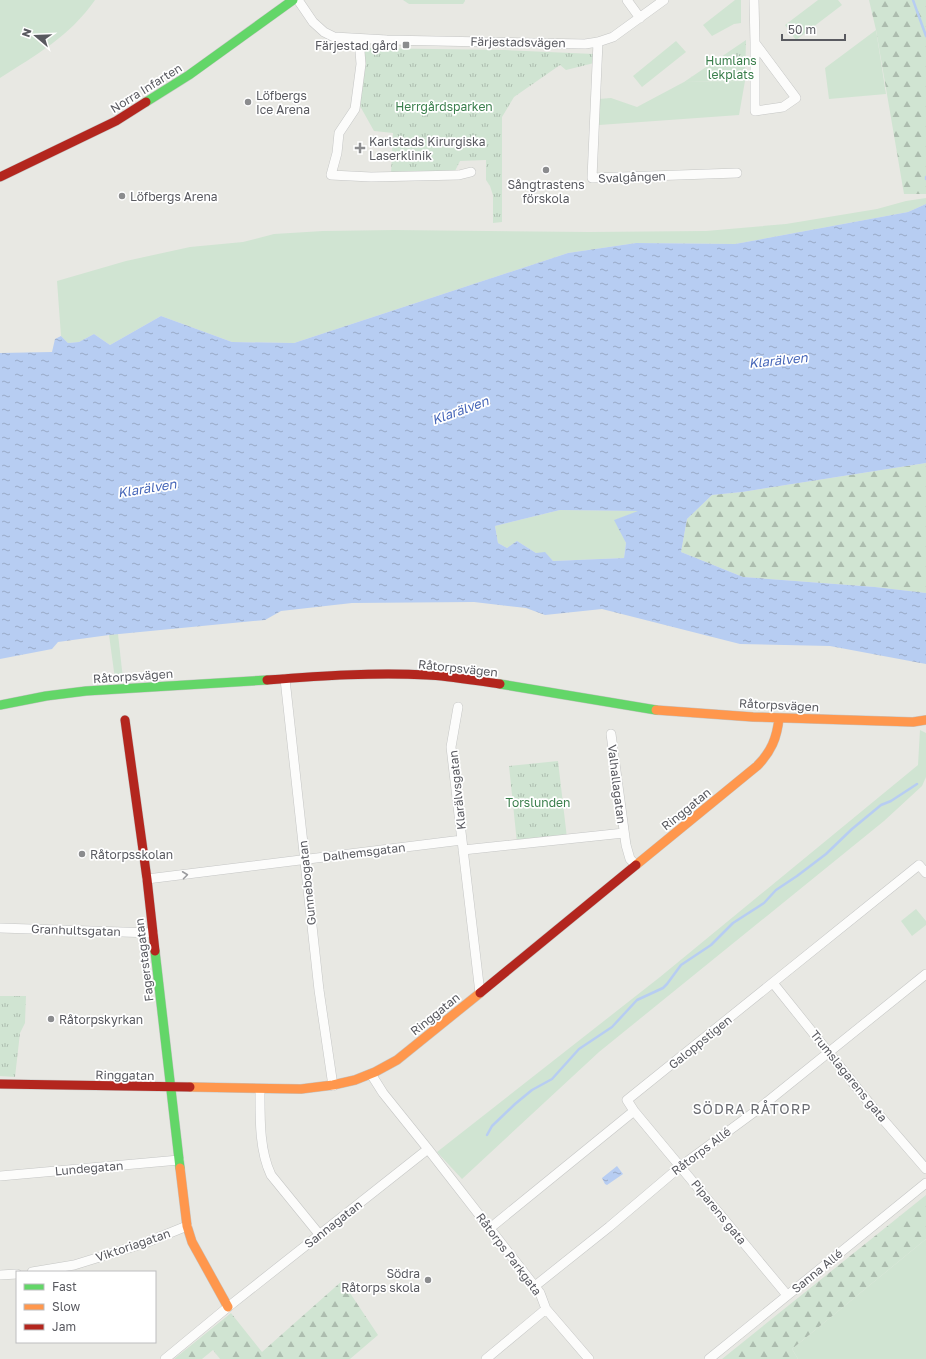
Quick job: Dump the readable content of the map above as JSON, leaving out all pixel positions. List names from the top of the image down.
{
  "streets": {
    "street": [
      "Färjestadsvägen",
      "Norra Infarten",
      "Svalgången",
      "Råtorpsvägen",
      "Valhallagatan",
      "Klarälvsgatan",
      "Ringgatan",
      "Dalhemsgatan",
      "Gunnebogatan",
      "Granhultsgatan",
      "Fagerstagatan",
      "Galoppstigen",
      "Trumslagarens gata",
      "Råtorps Allé",
      "Lundegatan",
      "Piparens gata",
      "Sannagatan",
      "Viktoriagatan",
      "Råtorps Parkgata",
      "Sanna Allé"
    ]
  },
  "crossings": [
    ["Färjestadsvägen", "Svalgången"],
    ["Råtorpsvägen", "Ringgatan"],
    ["Råtorpsvägen", "Gunnebogatan"],
    ["Valhallagatan", "Klarälvsgatan"],
    ["Valhallagatan", "Ringgatan"],
    ["Klarälvsgatan", "Ringgatan"],
    ["Klarälvsgatan", "Dalhemsgatan"],
    ["Ringgatan", "Gunnebogatan"],
    ["Ringgatan", "Fagerstagatan"],
    ["Dalhemsgatan", "Gunnebogatan"],
    ["Dalhemsgatan", "Fagerstagatan"],
    ["Granhultsgatan", "Fagerstagatan"],
    ["Fagerstagatan", "Lundegatan"],
    ["Fagerstagatan", "Sannagatan"],
    ["Fagerstagatan", "Viktoriagatan"],
    ["Galoppstigen", "Trumslagarens gata"],
    ["Galoppstigen", "Piparens gata"],
    ["Trumslagarens gata", "Råtorps Allé"],
    ["Råtorps Allé", "Piparens gata"],
    ["Råtorps Allé", "Råtorps Parkgata"],
    ["Piparens gata", "Sanna Allé"],
    ["Sannagatan", "Råtorps Parkgata"]
  ],
  "one_way": ["Dalhemsgatan"],
  "districts": ["SÖDRA RÅTORP"],
  "water": ["Klarälven"],
  "parks": ["Humlans lekplats", "Herrgårdsparken", "Torslunden"],
  "places": {
    "transit": ["Färjestad gård"],
    "other": [
      "Löfbergs Ice Arena",
      "Sångtrastens förskola",
      "Löfbergs Arena",
      "Råtorpsskolan",
      "Råtorpskyrkan",
      "Södra Råtorps skola"
    ],
    "health": ["Karlstads Kirurgiska Laserklinik"]
  },
  "legend": ["Fast", "Slow", "Jam"],
  "scale_bar": "50 m",
  "north": "left"
}
